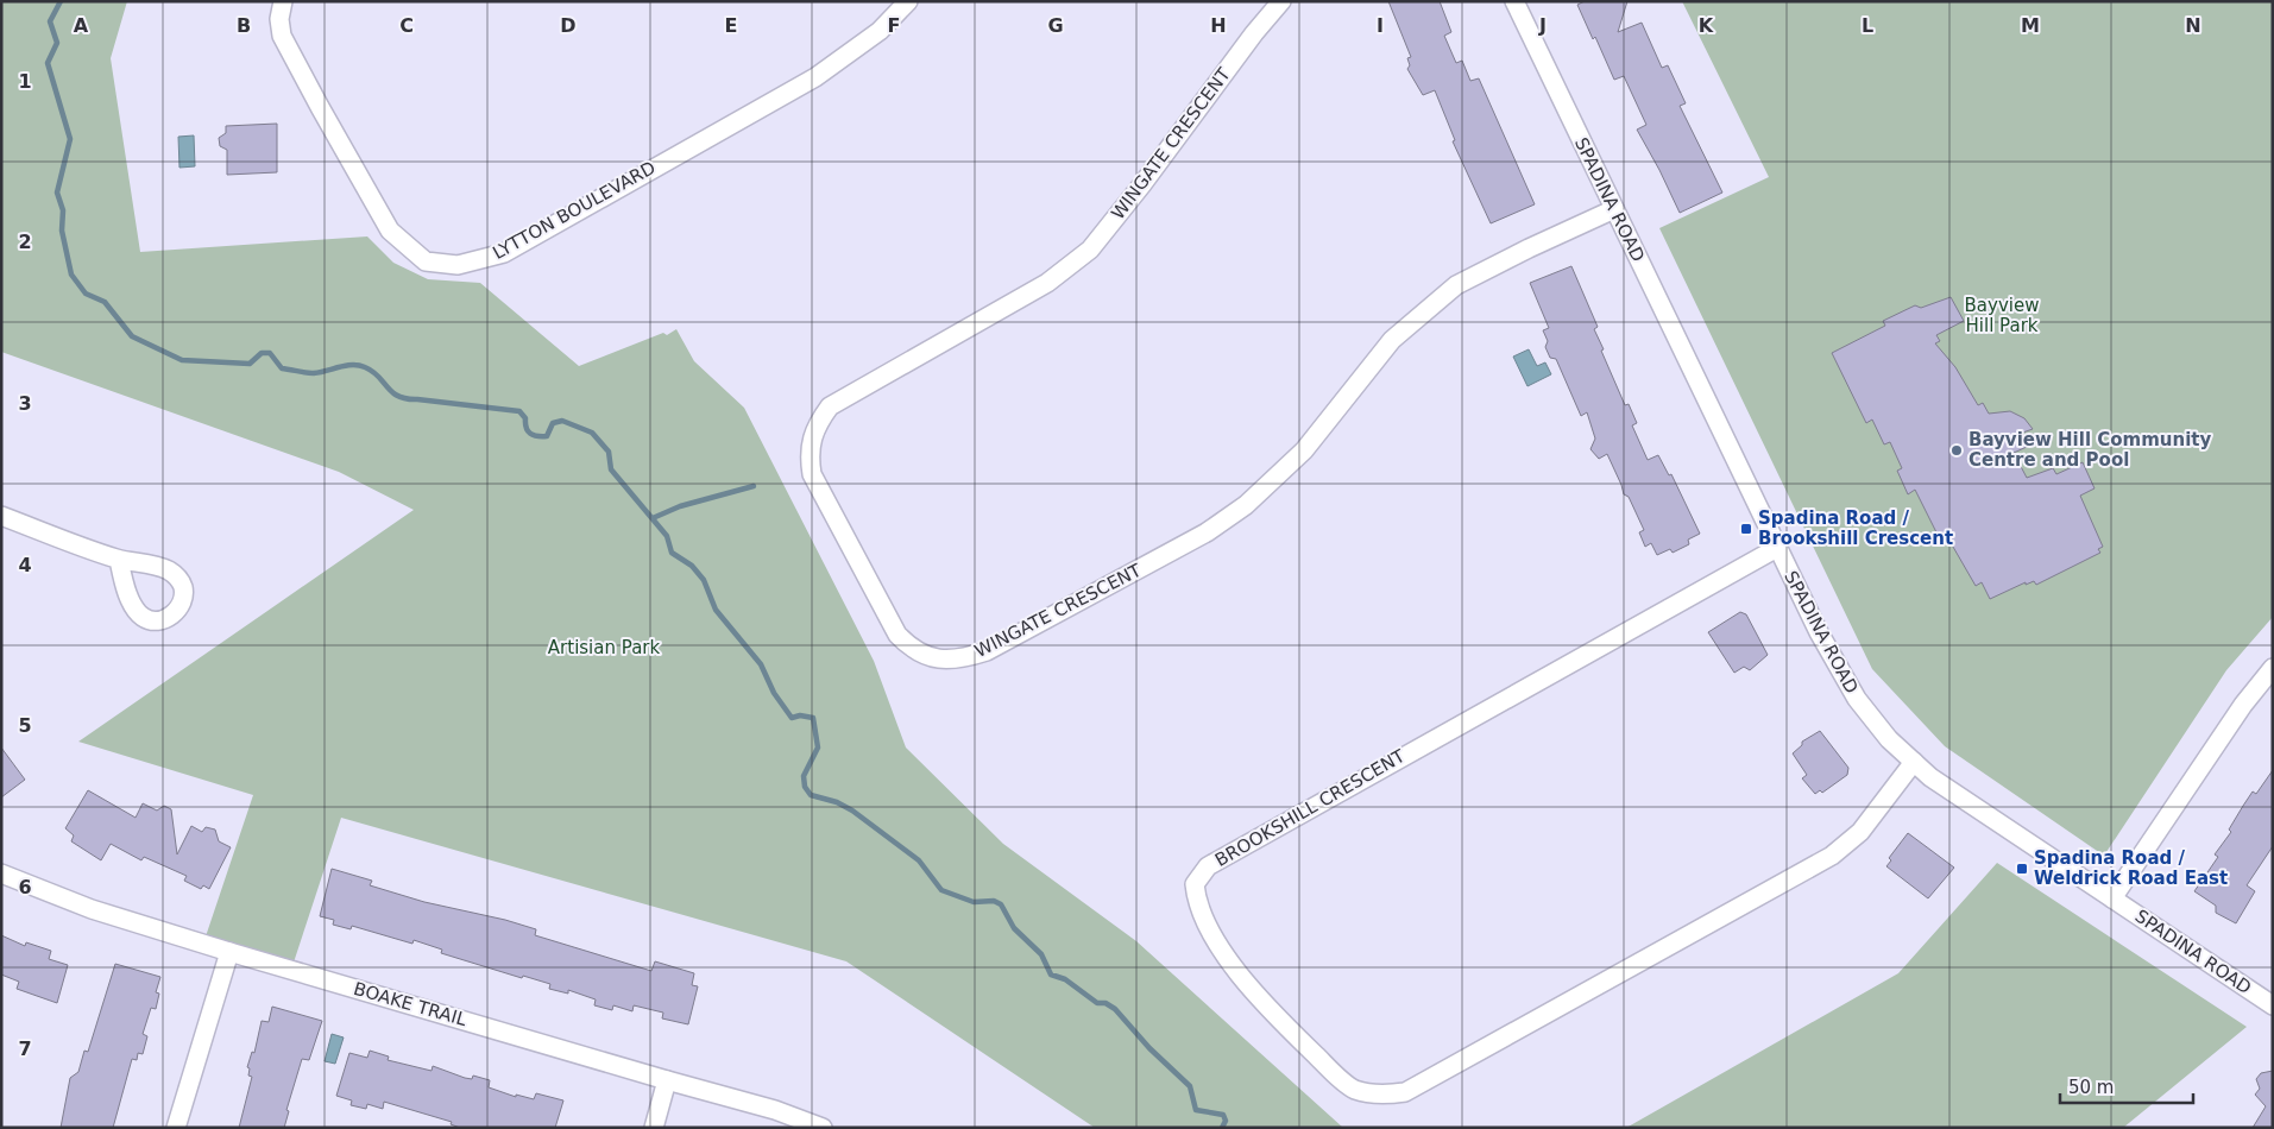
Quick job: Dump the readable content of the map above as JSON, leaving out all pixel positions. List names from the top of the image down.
{
  "streets": {
    "street": [
      "WINGATE CRESCENT",
      "SPADINA ROAD",
      "LYTTON BOULEVARD",
      "BROOKSHILL CRESCENT",
      "BOAKE TRAIL"
    ]
  },
  "crossings": [
    ["WINGATE CRESCENT", "SPADINA ROAD"],
    ["SPADINA ROAD", "BROOKSHILL CRESCENT"]
  ],
  "parks": ["Bayview Hill Park", "Artisian Park"],
  "places": {
    "other": ["Bayview Hill Community Centre and Pool"],
    "transit": ["Spadina Road / Brookshill Crescent", "Spadina Road / Weldrick Road East"]
  },
  "scale_bar": "50 m",
  "grid": {
    "columns": [
      "A",
      "B",
      "C",
      "D",
      "E",
      "F",
      "G",
      "H",
      "I",
      "J",
      "K",
      "L",
      "M",
      "N"
    ],
    "rows": [
      "1",
      "2",
      "3",
      "4",
      "5",
      "6",
      "7"
    ]
  }
}
